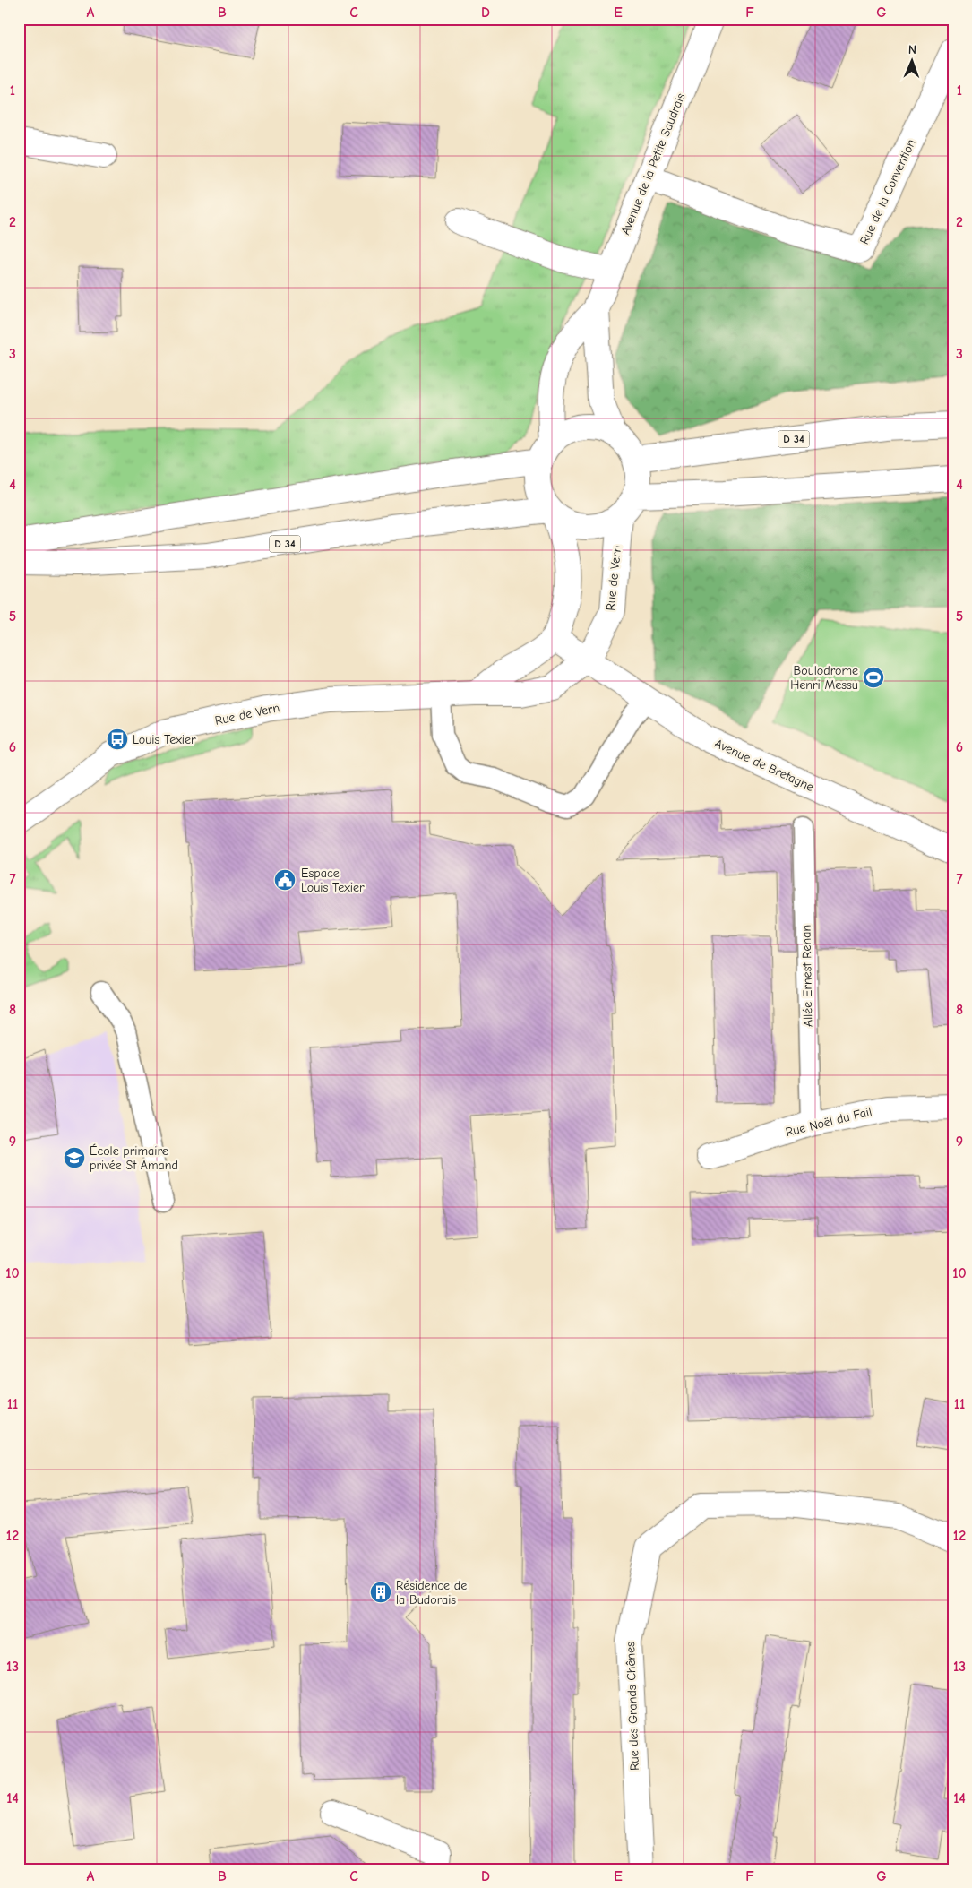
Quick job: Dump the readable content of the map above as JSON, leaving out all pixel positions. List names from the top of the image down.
{
  "streets": {
    "street": [
      "Avenue de la Petite Saudrais",
      "Rue de la Convention",
      "D 34",
      "Rue de Vern",
      "Avenue de Bretagne",
      "Rue Noël du Fail",
      "Rue des Grands Chênes"
    ],
    "lane": ["Allée Ernest Renan"]
  },
  "crossings": [
    ["Avenue de la Petite Saudrais", "Rue de la Convention"],
    ["Avenue de la Petite Saudrais", "D 34"],
    ["Avenue de la Petite Saudrais", "Rue de Vern"],
    ["D 34", "Rue de Vern"],
    ["Rue de Vern", "Avenue de Bretagne"],
    ["Allée Ernest Renan", "Rue Noël du Fail"]
  ],
  "places": {
    "sports": ["Boulodrome Henri Messu"],
    "bus stop": ["Louis Texier"],
    "public building": ["Espace Louis Texier"],
    "school or university": ["École primaire privée St Amand"],
    "building": ["Résidence de la Budorais"]
  },
  "north": "top",
  "grid": {
    "columns": [
      "A",
      "B",
      "C",
      "D",
      "E",
      "F",
      "G"
    ],
    "rows": [
      "1",
      "2",
      "3",
      "4",
      "5",
      "6",
      "7",
      "8",
      "9",
      "10",
      "11",
      "12",
      "13",
      "14"
    ]
  }
}
